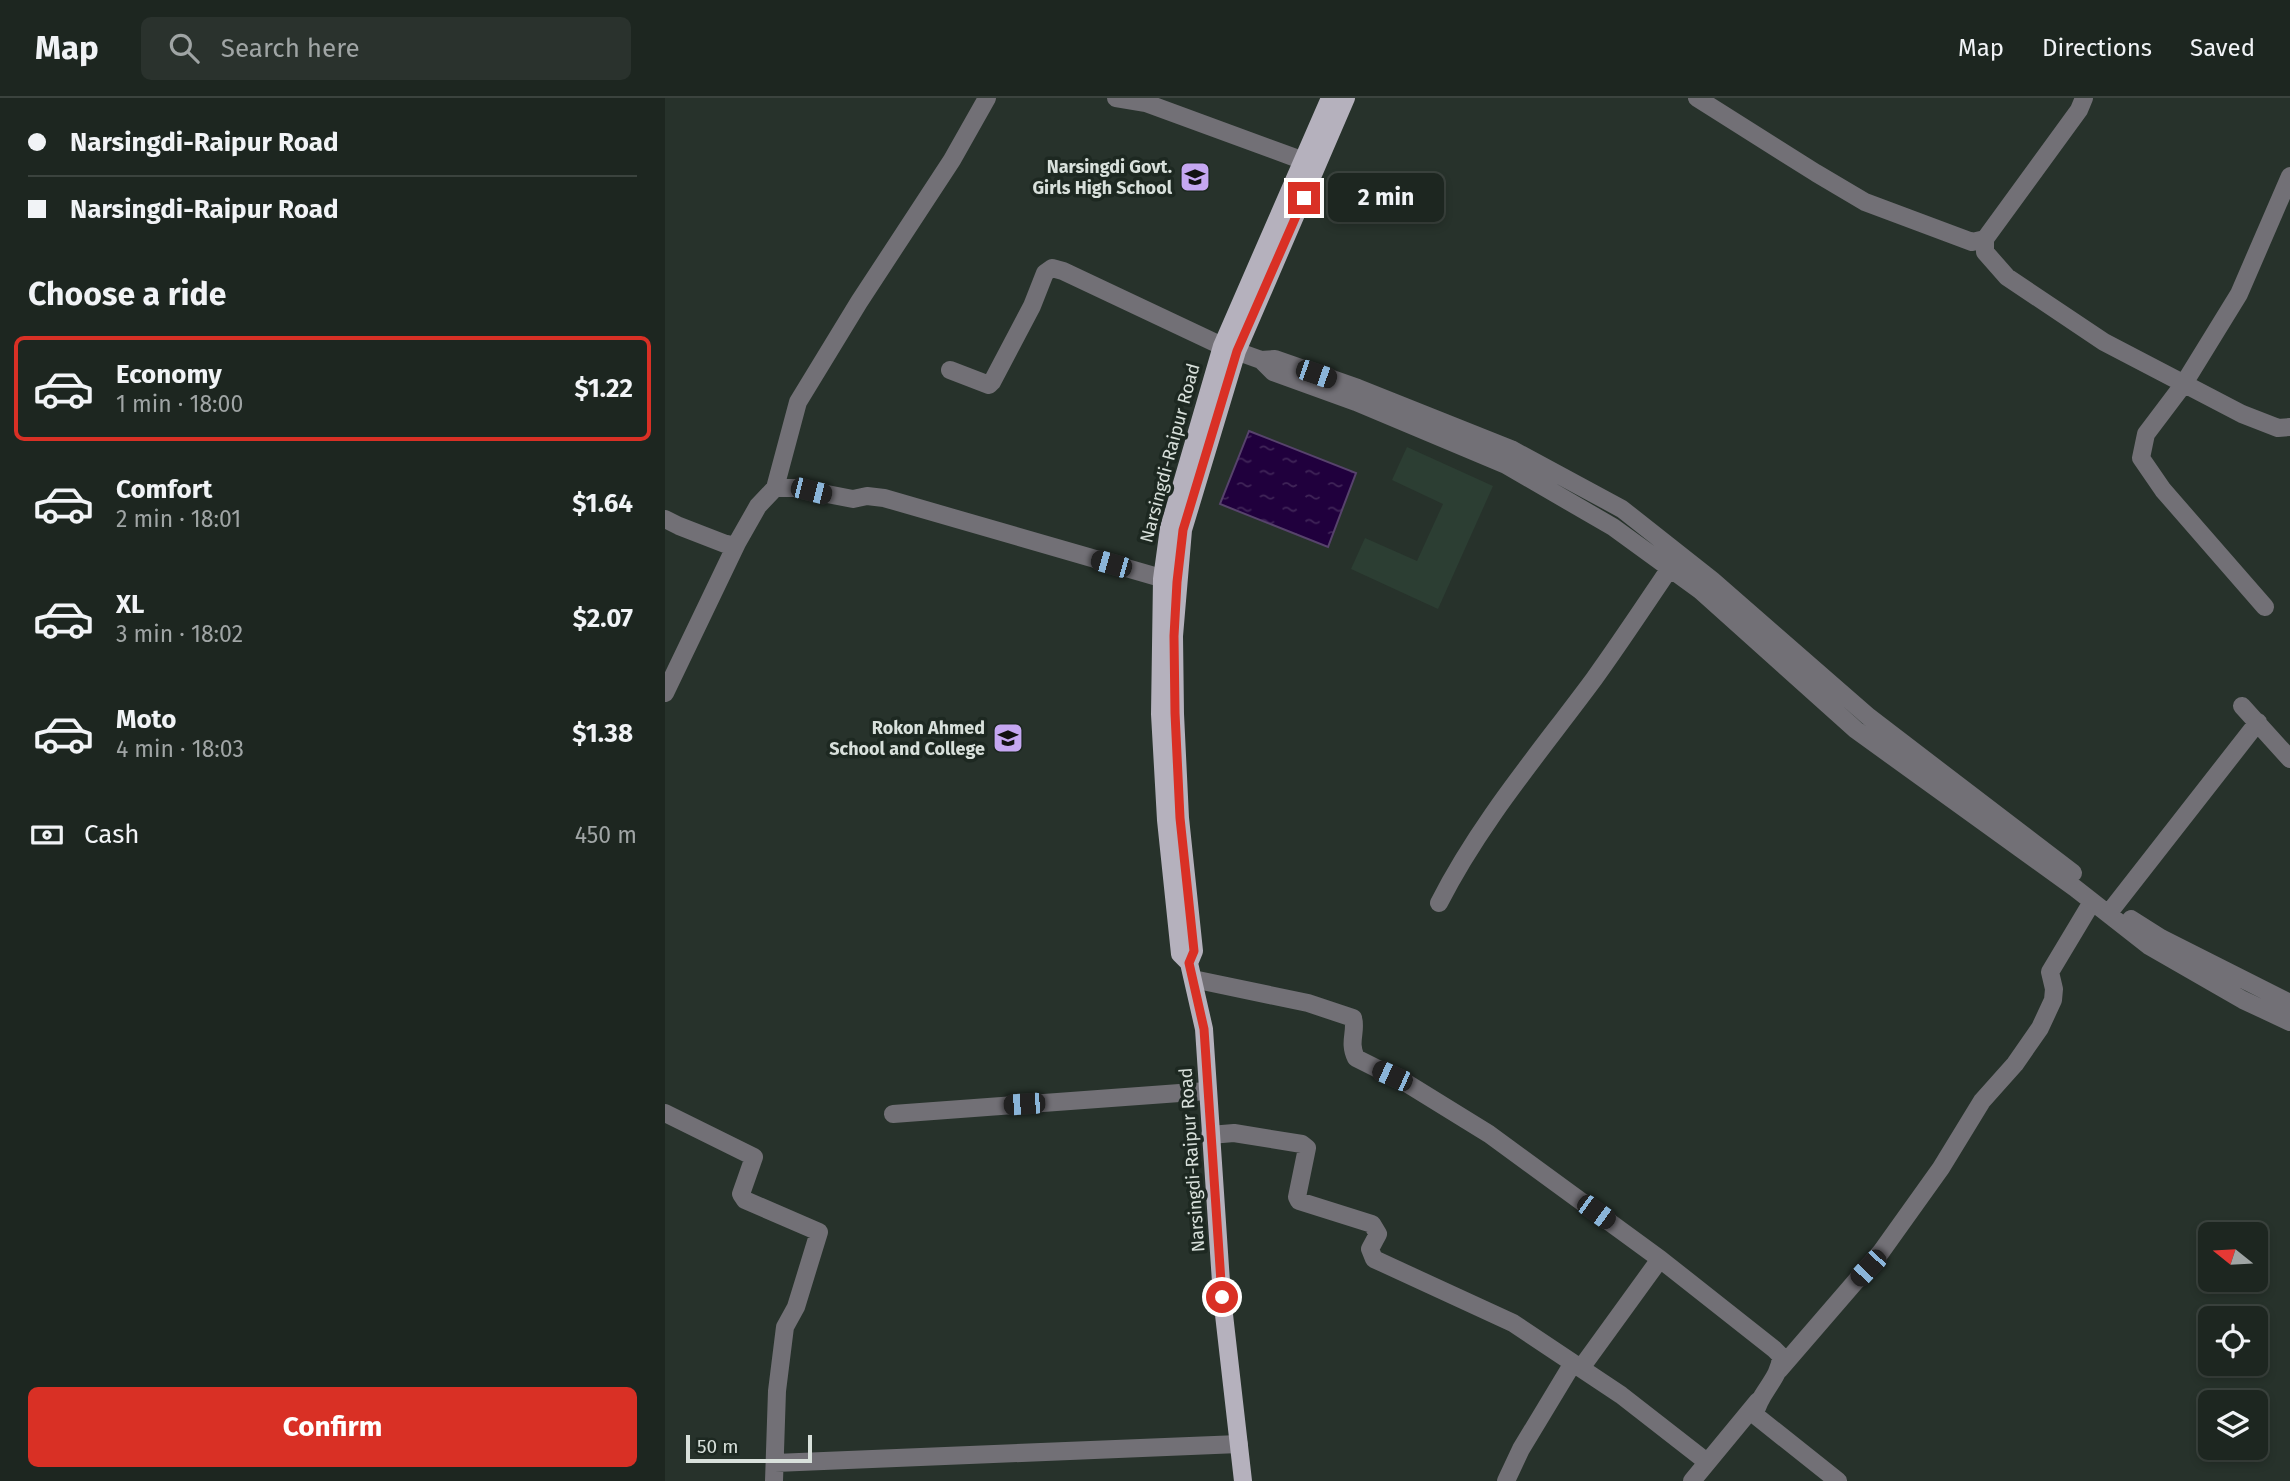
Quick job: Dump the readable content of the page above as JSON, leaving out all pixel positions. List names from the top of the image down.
{
  "streets": {
    "main road": ["Narsingdi-Raipur Road"]
  },
  "places": {
    "school or university": ["Narsingdi Govt. Girls High School", "Rokon Ahmed School and College"]
  },
  "scale_bar": "50 m",
  "north": "left",
  "page": {
    "header": "Map",
    "search": "Search here",
    "nav": ["Map", "Directions", "Saved"],
    "banner": ["Narsingdi-Raipur Road", "Narsingdi-Raipur Road"],
    "bubble": "2 min",
    "heading": "Choose a ride",
    "list": [
      {
        "name": "Economy",
        "note": "1 min · 18:00",
        "value": "$1.22"
      },
      {
        "name": "Comfort",
        "note": "2 min · 18:01",
        "value": "$1.64"
      },
      {
        "name": "XL",
        "note": "3 min · 18:02",
        "value": "$2.07"
      },
      {
        "name": "Moto",
        "note": "4 min · 18:03",
        "value": "$1.38"
      }
    ],
    "pay": ["Cash", "450 m"],
    "buttons": "Confirm",
    "scale": "50 m"
  }
}
